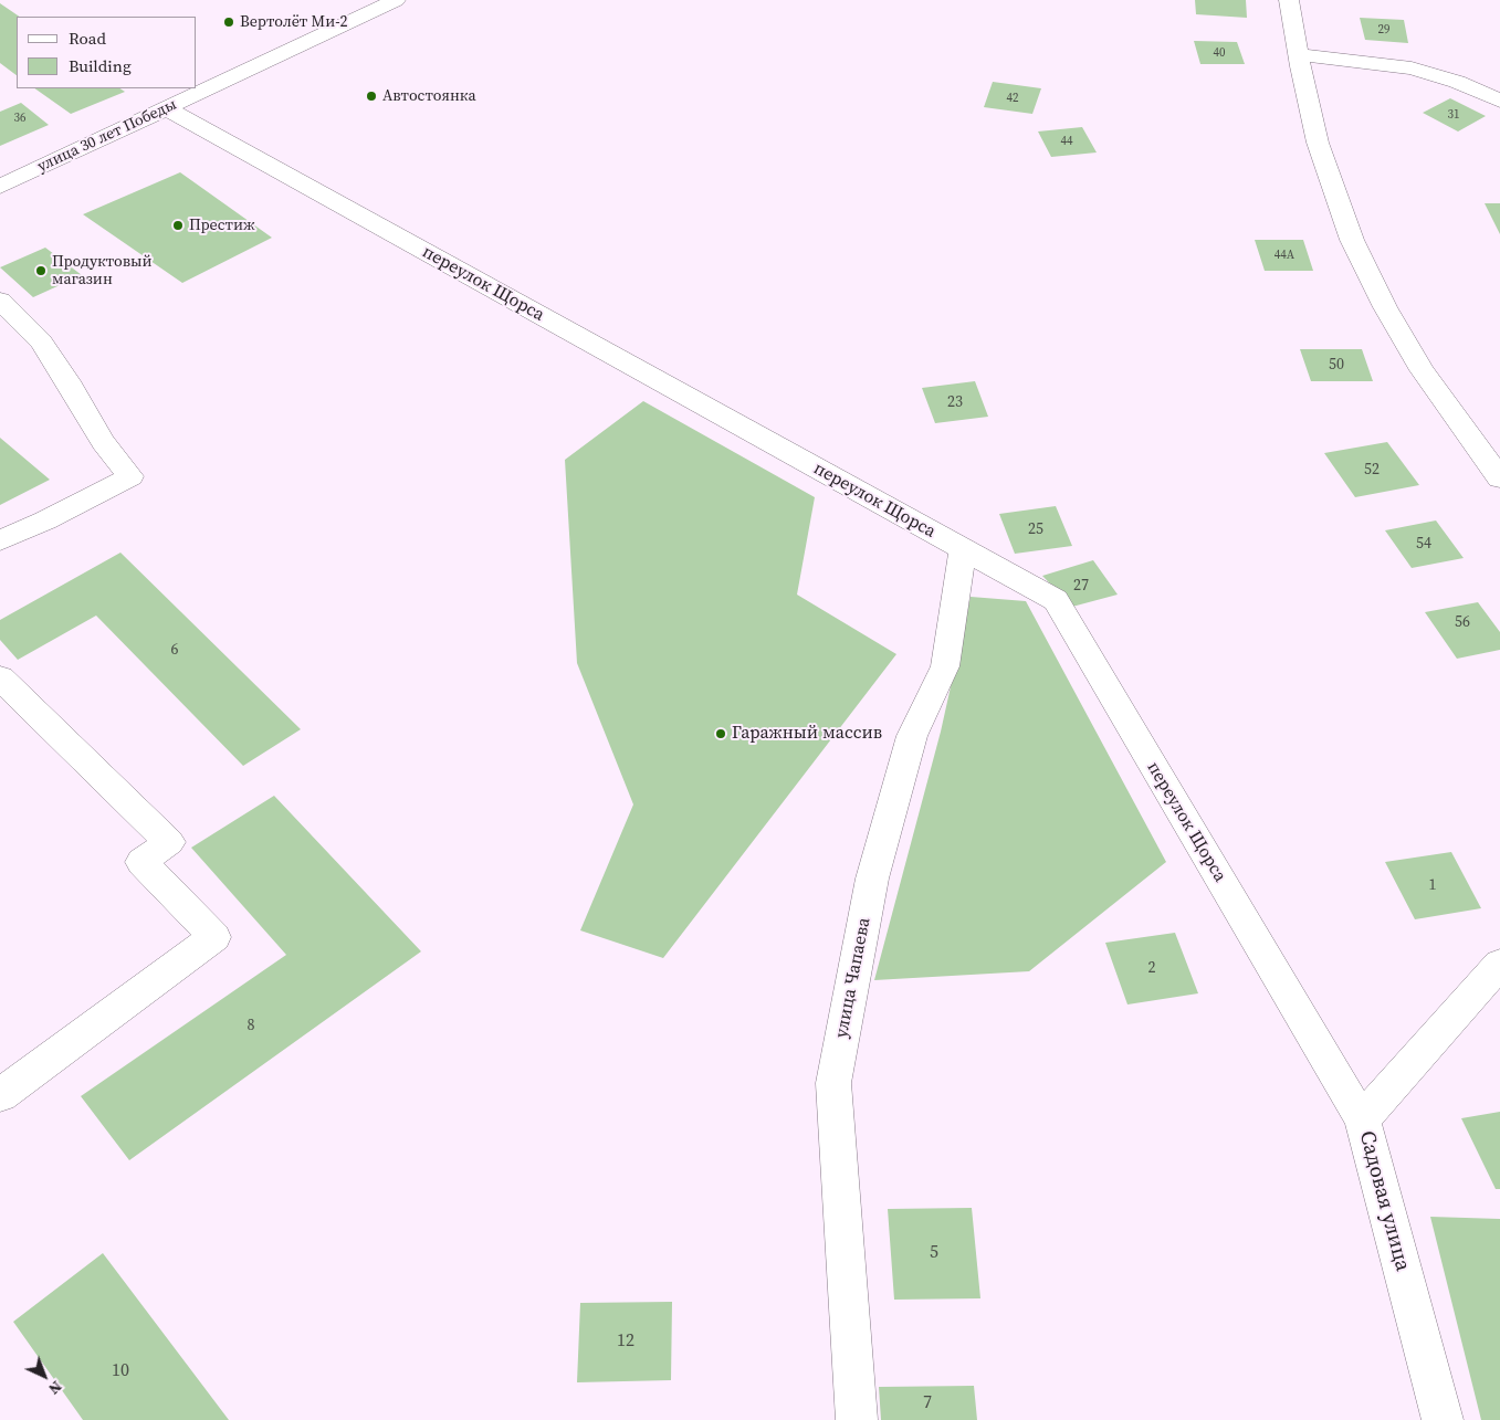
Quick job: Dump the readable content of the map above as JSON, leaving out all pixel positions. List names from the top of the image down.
{
  "streets": {
    "street": [
      "улица 30 лет Победы",
      "переулок Щорса",
      "улица Чапаева",
      "Садовая улица"
    ]
  },
  "crossings": [
    ["улица 30 лет Победы", "переулок Щорса"],
    ["переулок Щорса", "улица Чапаева"],
    ["переулок Щорса", "Садовая улица"]
  ],
  "places": [
    "Вертолёт Ми-2",
    "Автостоянка",
    "Престиж",
    "Продуктовый магазин",
    "Гаражный массив"
  ],
  "house_numbers": [
    "29",
    "40",
    "42",
    "31",
    "36",
    "44",
    "44А",
    "50",
    "23",
    "52",
    "25",
    "54",
    "27",
    "56",
    "6",
    "1",
    "2",
    "8",
    "5",
    "12",
    "10",
    "7"
  ],
  "legend": ["Road", "Building"],
  "north": "bottom right"
}
